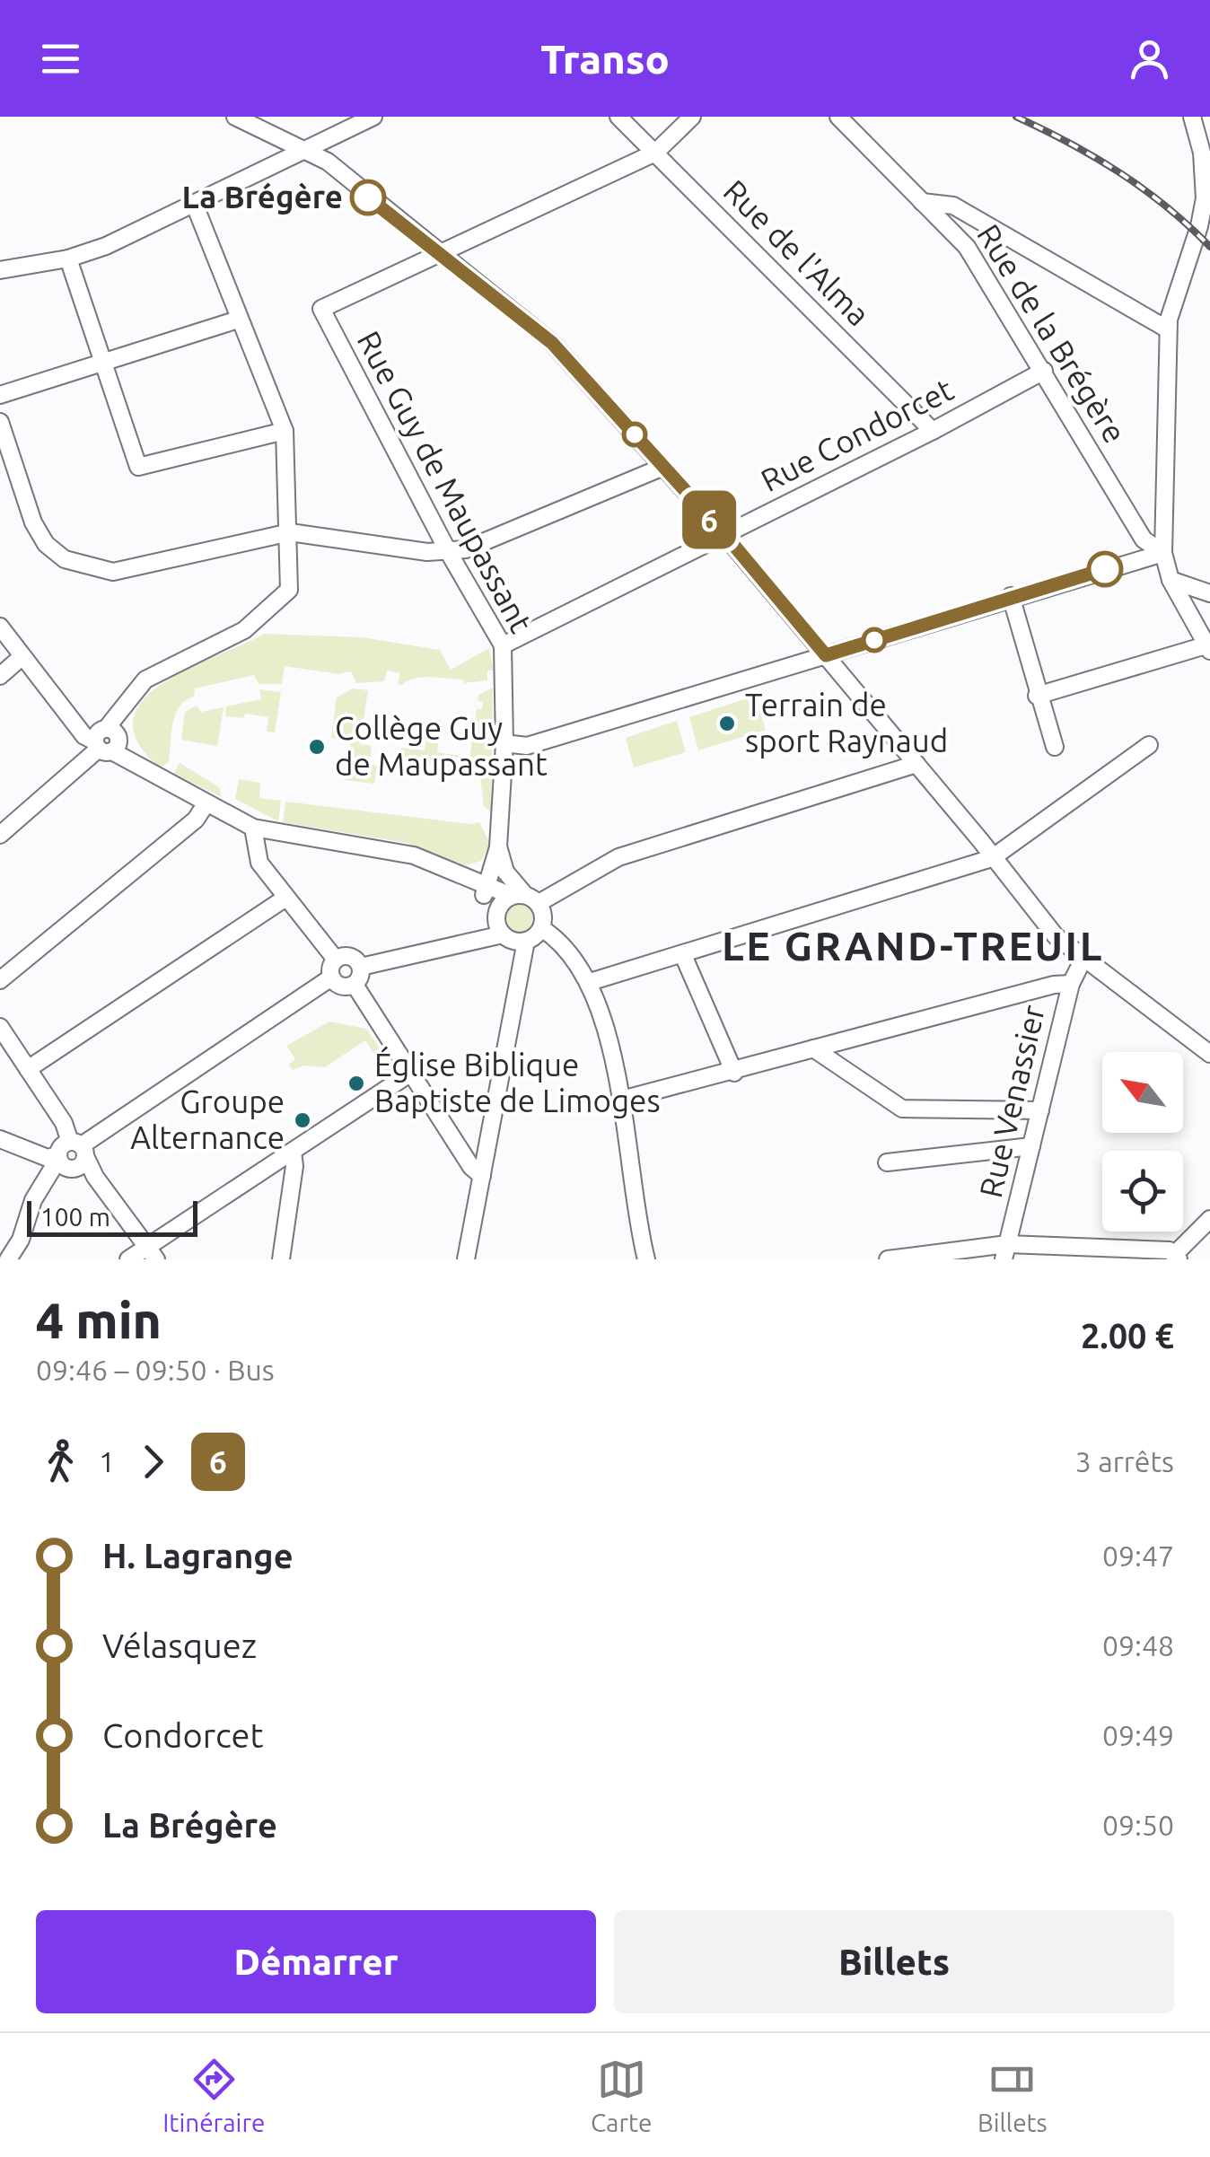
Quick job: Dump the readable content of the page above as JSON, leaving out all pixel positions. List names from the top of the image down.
{
  "streets": {
    "street": [
      "Rue de l'Alma",
      "Rue de la Brégère",
      "Rue Condorcet",
      "Rue Guy de Maupassant",
      "Rue Venassier"
    ]
  },
  "crossings": [
    ["Rue de l'Alma", "Rue Condorcet"],
    ["Rue de la Brégère", "Rue Condorcet"],
    ["Rue Condorcet", "Rue Guy de Maupassant"]
  ],
  "districts": ["LE GRAND-TREUIL"],
  "places": [
    "La Brégère",
    "Terrain de sport Raynaud",
    "Collège Guy de Maupassant",
    "Église Biblique Baptiste de Limoges",
    "Groupe Alternance"
  ],
  "lines": ["bus line 6"],
  "scale_bar": "100 m",
  "north": "top left",
  "page": {
    "header": "Transo",
    "on_map": "6",
    "scale": "100 m",
    "heading": ["4 min", "09:46 – 09:50 · Bus", "2.00 €"],
    "legs": ["1", "6", "3 arrêts"],
    "list": [
      {
        "name": "H. Lagrange",
        "value": "09:47"
      },
      {
        "name": "Vélasquez",
        "value": "09:48"
      },
      {
        "name": "Condorcet",
        "value": "09:49"
      },
      {
        "name": "La Brégère",
        "value": "09:50"
      }
    ],
    "buttons": ["Démarrer", "Billets"],
    "tabs": ["Itinéraire", "Carte", "Billets"]
  }
}
